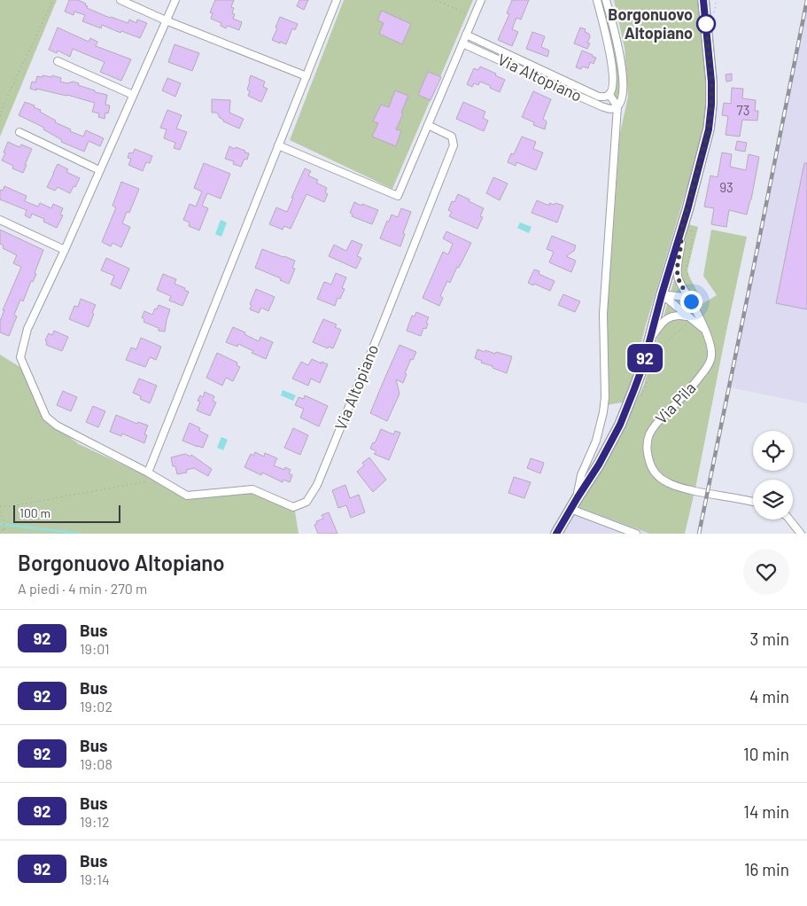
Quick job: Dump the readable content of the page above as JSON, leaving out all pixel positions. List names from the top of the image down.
{
  "streets": {
    "street": ["Via Altopiano", "Via Pila"]
  },
  "places": ["Borgonuovo Altopiano"],
  "lines": ["bus line 92"],
  "house_numbers": ["73", "93"],
  "scale_bar": "100 m",
  "page": {
    "on_map": "92",
    "scale": "100 m",
    "heading": ["Borgonuovo Altopiano", "A piedi · 4 min · 270 m"],
    "list": [
      {
        "mark": "92",
        "name": "Bus",
        "note": "19:01",
        "value": "3 min"
      },
      {
        "mark": "92",
        "name": "Bus",
        "note": "19:02",
        "value": "4 min"
      },
      {
        "mark": "92",
        "name": "Bus",
        "note": "19:08",
        "value": "10 min"
      },
      {
        "mark": "92",
        "name": "Bus",
        "note": "19:12",
        "value": "14 min"
      },
      {
        "mark": "92",
        "name": "Bus",
        "note": "19:14",
        "value": "16 min"
      }
    ]
  }
}
